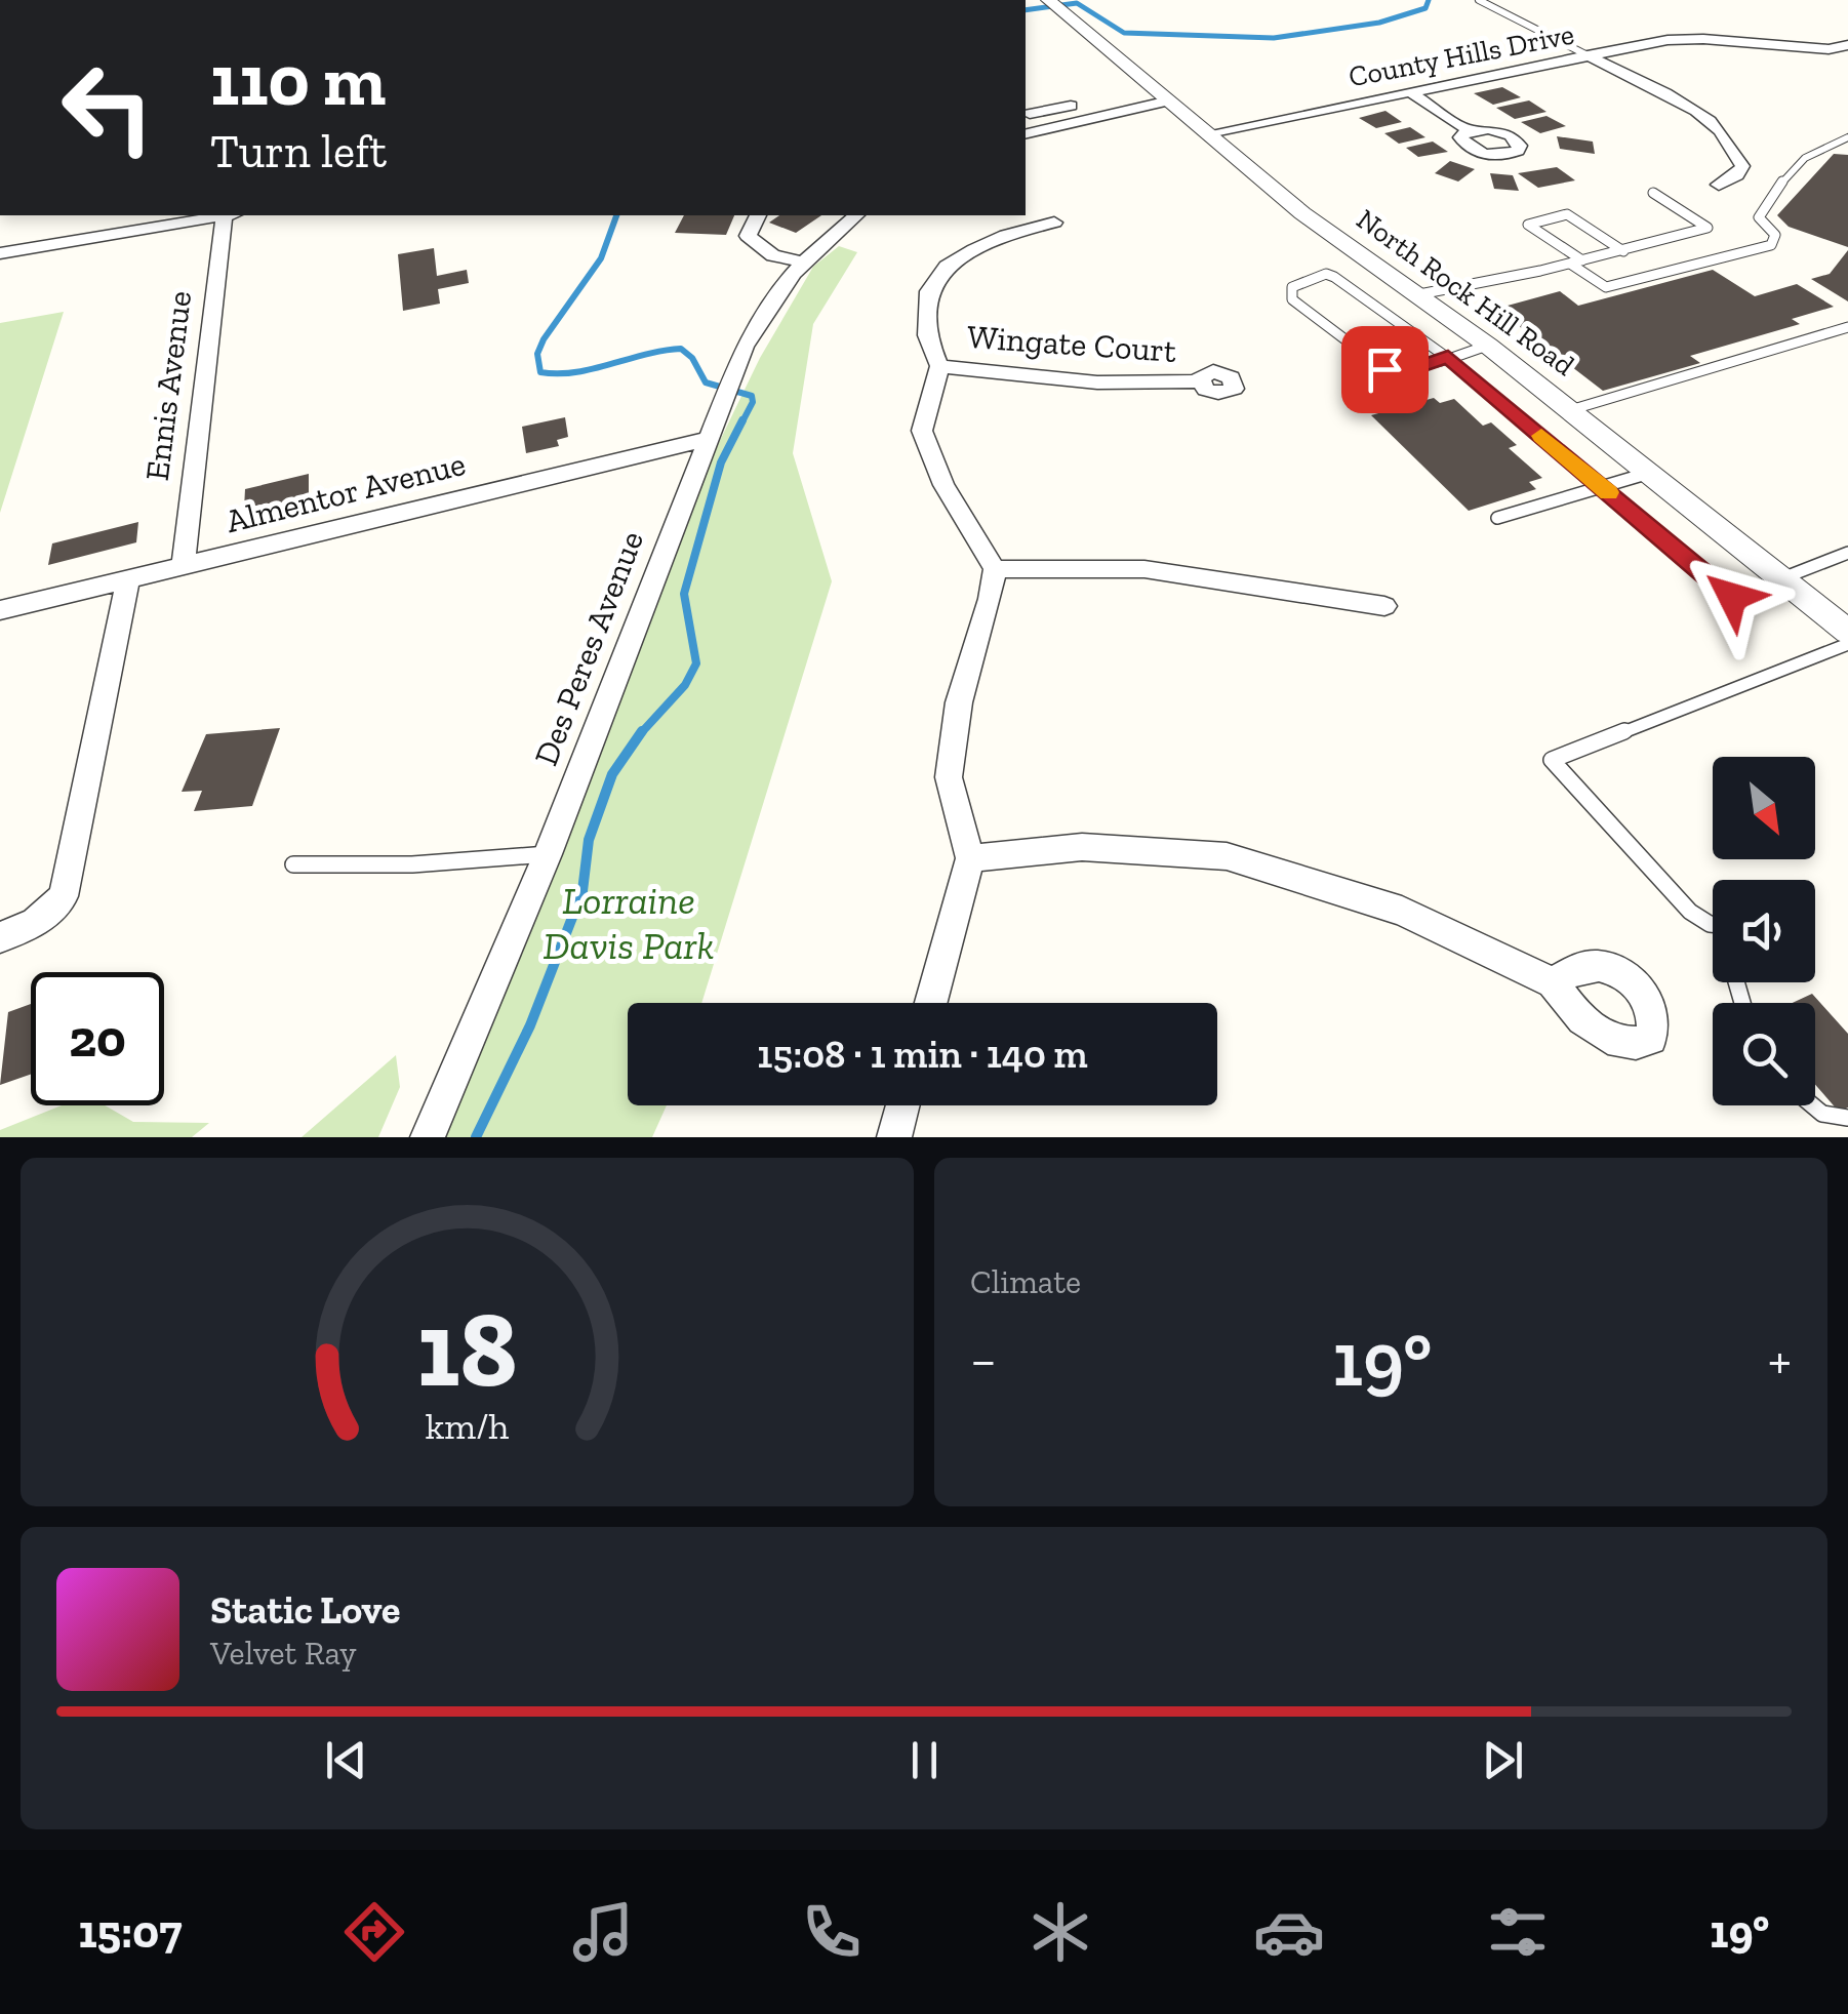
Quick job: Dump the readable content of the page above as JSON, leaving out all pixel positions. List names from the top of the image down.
{
  "streets": {
    "street": [
      "County Hills Drive",
      "North Rock Hill Road",
      "Wingate Court",
      "Ennis Avenue",
      "Almentor Avenue",
      "Des Peres Avenue"
    ]
  },
  "crossings": [
    ["County Hills Drive", "North Rock Hill Road"],
    ["Ennis Avenue", "Almentor Avenue"],
    ["Almentor Avenue", "Des Peres Avenue"]
  ],
  "parks": ["Lorraine Davis Park"],
  "north": "bottom right",
  "page": {
    "turn": ["110 m", "Turn left"],
    "limit": "20",
    "trip": "15:08 · 1 min · 140 m",
    "tile": "Climate",
    "heat": ["−", "19°", "+"],
    "song": ["Static Love", "Velvet Ray"],
    "tabs": ["15:07", "19°"],
    "gauge": ["18", "km/h"]
  }
}
